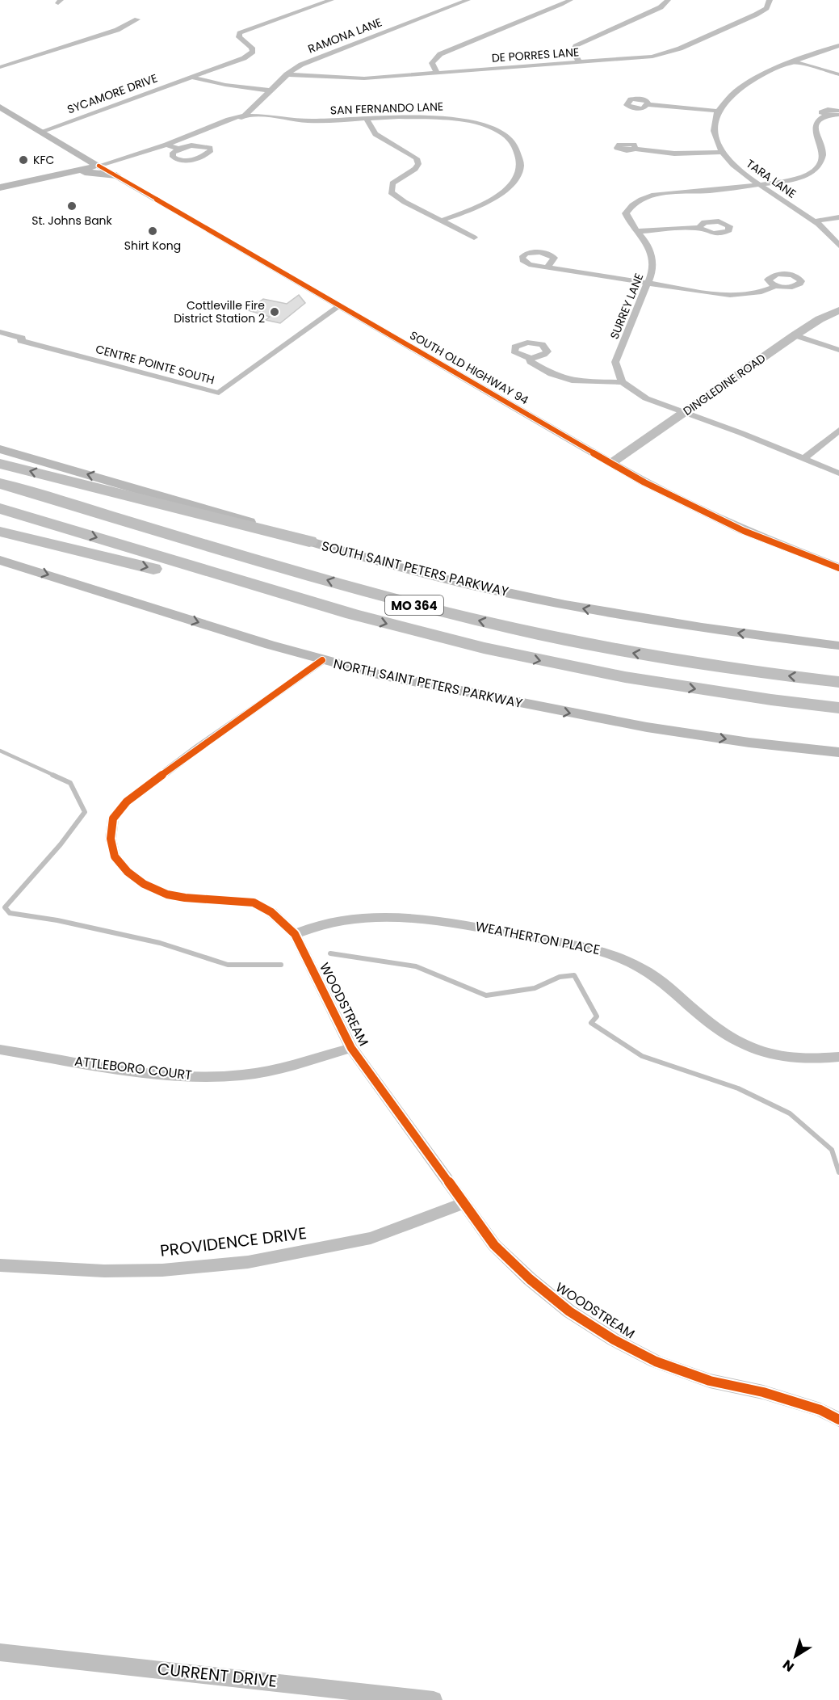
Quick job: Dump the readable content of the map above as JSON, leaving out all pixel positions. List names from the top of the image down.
{
  "streets": {
    "highway": ["MO 364"],
    "main road": ["SOUTH OLD HIGHWAY 94", "SOUTH SAINT PETERS PARKWAY", "NORTH SAINT PETERS PARKWAY"],
    "street": [
      "RAMONA LANE",
      "DE PORRES LANE",
      "SYCAMORE DRIVE",
      "SAN FERNANDO LANE",
      "TARA LANE",
      "SURREY LANE",
      "CENTRE POINTE SOUTH",
      "DINGLEDINE ROAD",
      "WEATHERTON PLACE",
      "WOODSTREAM",
      "ATTLEBORO COURT",
      "PROVIDENCE DRIVE",
      "CURRENT DRIVE"
    ]
  },
  "crossings": [
    ["RAMONA LANE", "DE PORRES LANE"],
    ["RAMONA LANE", "SAN FERNANDO LANE"],
    ["RAMONA LANE", "SOUTH OLD HIGHWAY 94"],
    ["SYCAMORE DRIVE", "SOUTH OLD HIGHWAY 94"],
    ["TARA LANE", "SURREY LANE"],
    ["CENTRE POINTE SOUTH", "SOUTH OLD HIGHWAY 94"],
    ["SOUTH OLD HIGHWAY 94", "DINGLEDINE ROAD"],
    ["NORTH SAINT PETERS PARKWAY", "WOODSTREAM"],
    ["WEATHERTON PLACE", "WOODSTREAM"],
    ["WOODSTREAM", "ATTLEBORO COURT"],
    ["WOODSTREAM", "PROVIDENCE DRIVE"]
  ],
  "one_way": ["SOUTH SAINT PETERS PARKWAY", "NORTH SAINT PETERS PARKWAY"],
  "places": [
    "KFC",
    "St. Johns Bank",
    "Shirt Kong",
    "Cottleville Fire District Station 2"
  ],
  "north": "bottom left"
}
